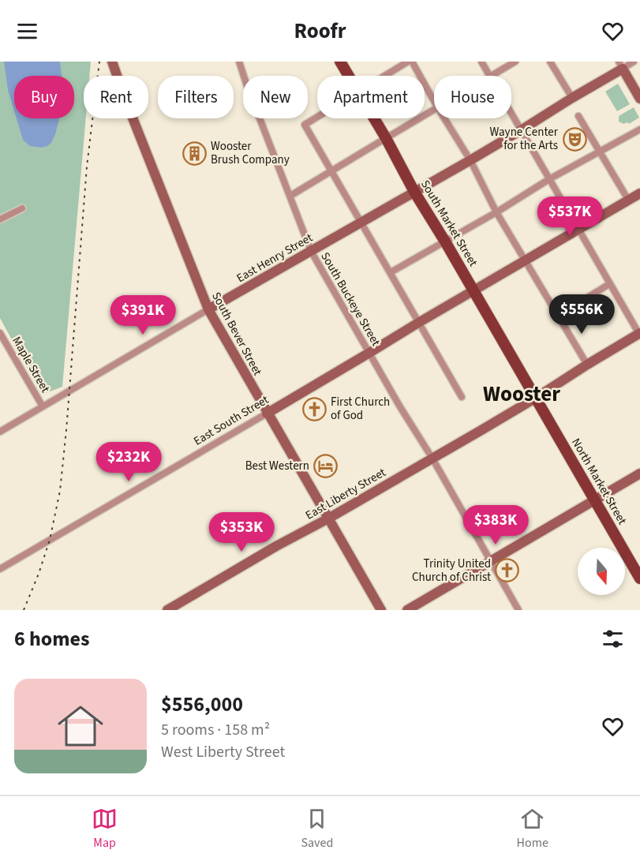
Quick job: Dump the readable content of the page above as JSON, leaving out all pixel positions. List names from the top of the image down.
{
  "streets": {
    "main road": ["South Market Street", "North Market Street"],
    "street": [
      "East Henry Street",
      "South Buckeye Street",
      "South Bever Street",
      "Maple Street",
      "East South Street",
      "East Liberty Street"
    ]
  },
  "crossings": [
    ["South Market Street", "East Henry Street"],
    ["South Market Street", "East South Street"],
    ["South Market Street", "North Market Street"],
    ["South Market Street", "East Liberty Street"],
    ["East Henry Street", "South Buckeye Street"],
    ["East Henry Street", "South Bever Street"],
    ["East Henry Street", "Maple Street"],
    ["South Buckeye Street", "East South Street"],
    ["South Buckeye Street", "East Liberty Street"],
    ["South Bever Street", "East South Street"],
    ["South Bever Street", "East Liberty Street"],
    ["North Market Street", "East Liberty Street"]
  ],
  "districts": ["Wooster"],
  "places": {
    "theatre": ["Wayne Center for the Arts"],
    "building": ["Wooster Brush Company"],
    "church": ["First Church of God", "Trinity United Church of Christ"],
    "hotel": ["Best Western"]
  },
  "north": "bottom",
  "page": {
    "header": "Roofr",
    "chip": [
      "Buy",
      "Rent",
      "Filters",
      "New",
      "Apartment",
      "House"
    ],
    "price": [
      "$537K",
      "$556K",
      "$391K",
      "$232K",
      "$383K",
      "$353K"
    ],
    "heading": "6 homes",
    "list": [
      {
        "name": "$556,000",
        "note": "5 rooms · 158 m² · West Liberty Street"
      }
    ],
    "tabs": ["Map", "Saved", "Home"]
  }
}
